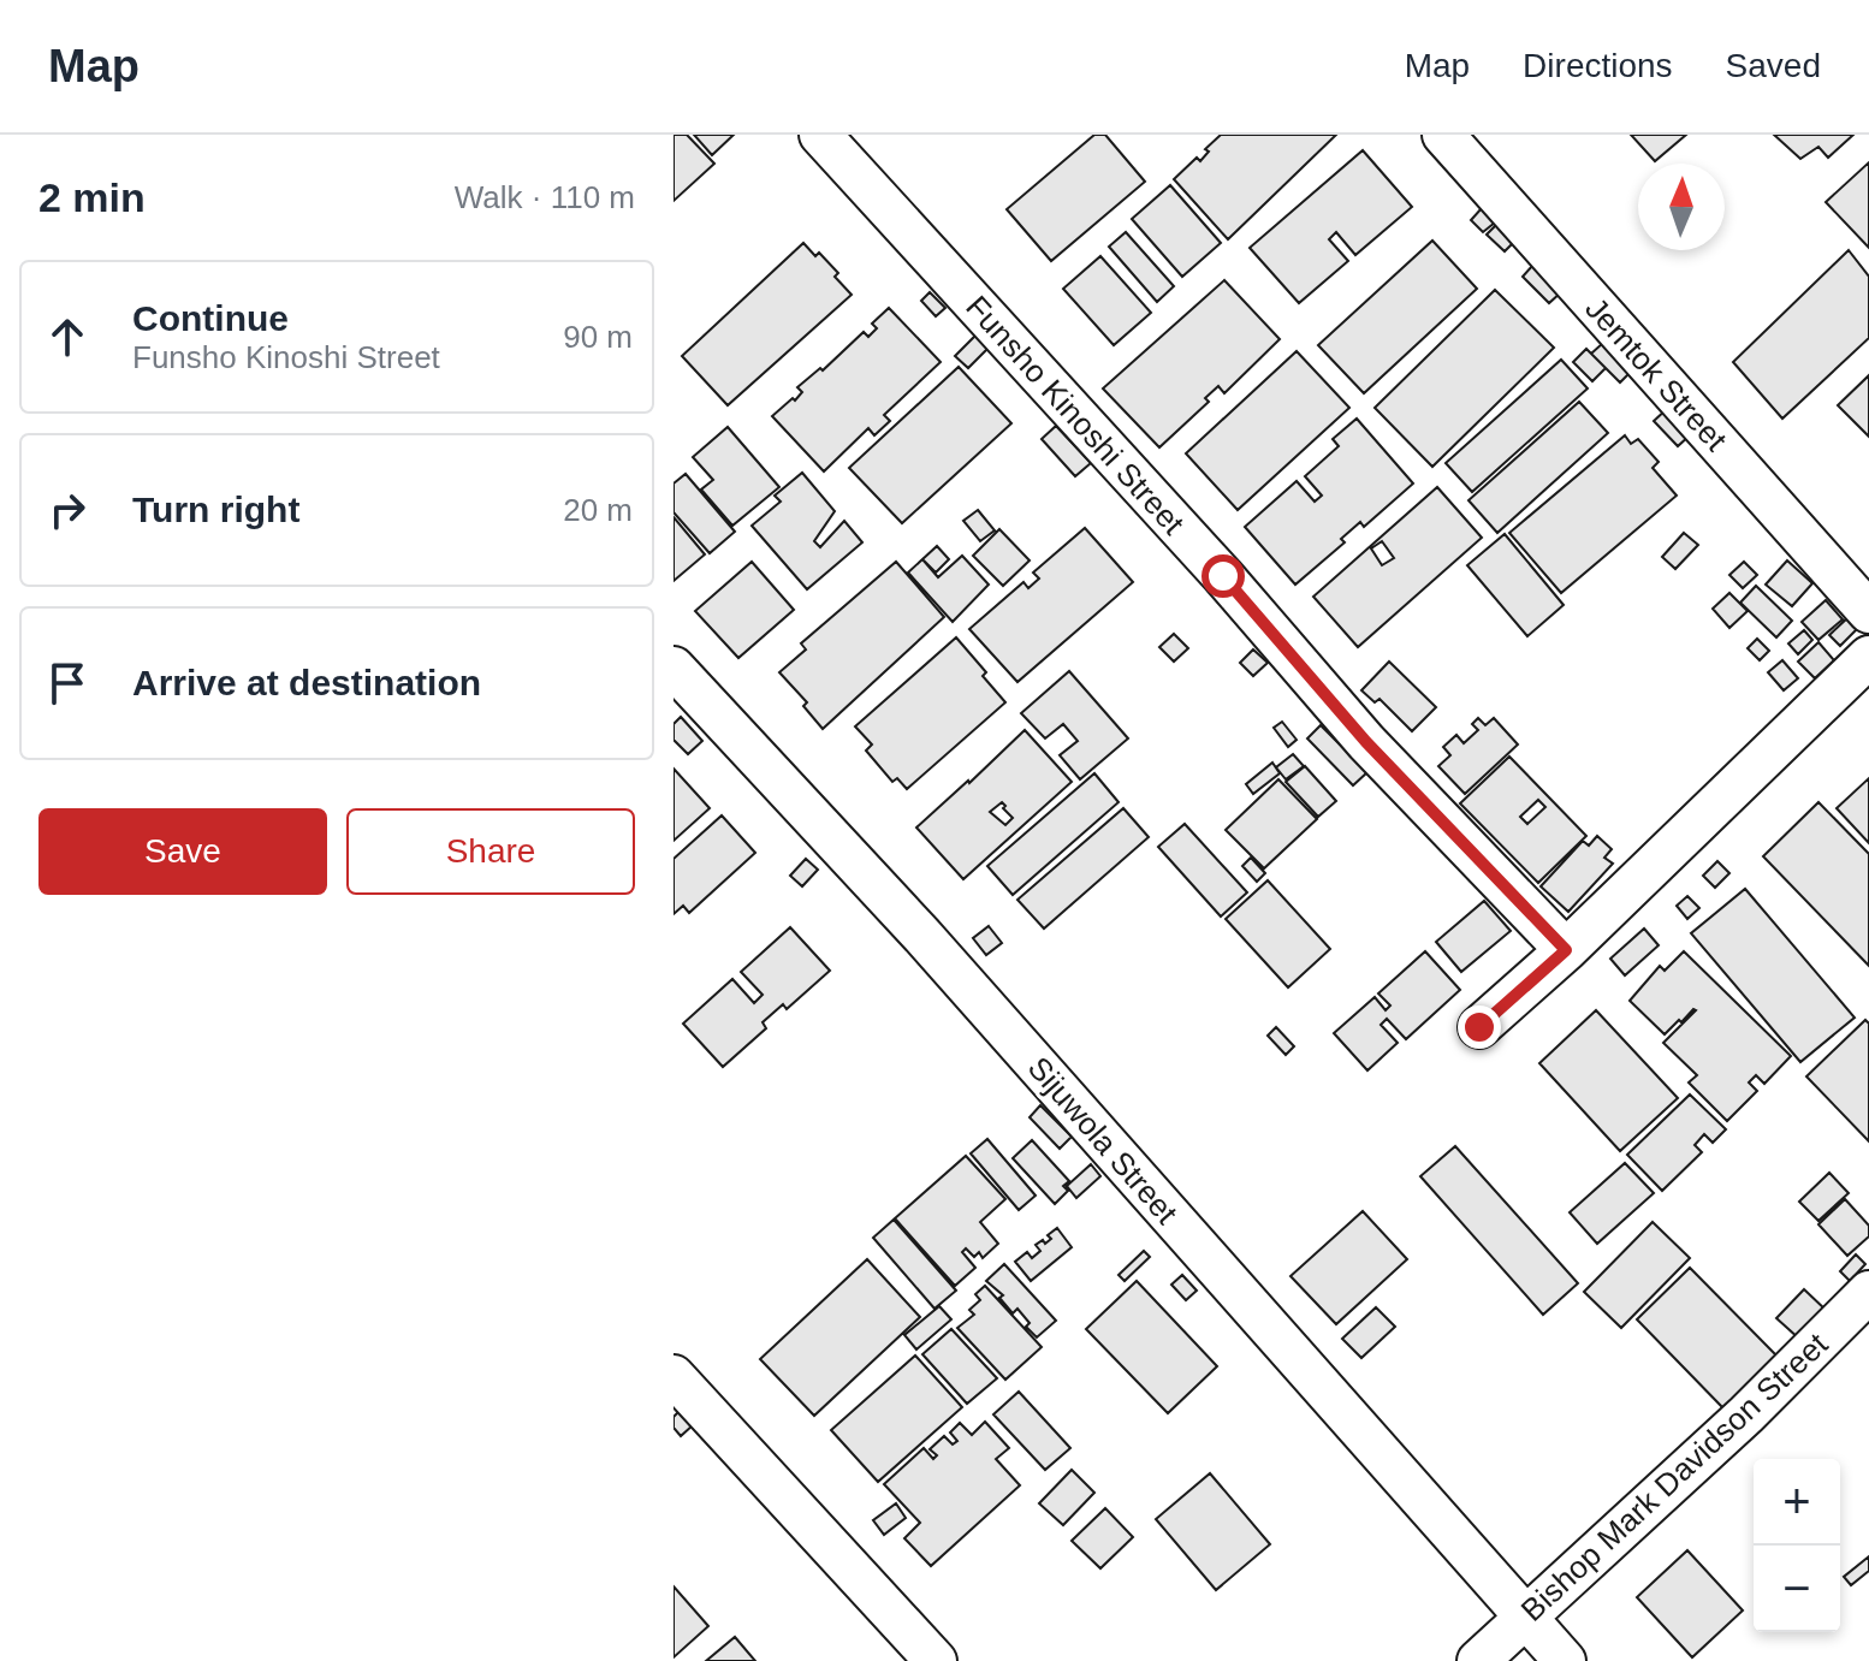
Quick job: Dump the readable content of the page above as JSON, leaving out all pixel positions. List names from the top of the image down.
{
  "streets": {
    "street": [
      "Jemtok Street",
      "Funsho Kinoshi Street",
      "Sijuwola Street",
      "Bishop Mark Davidson Street"
    ]
  },
  "crossings": [
    ["Sijuwola Street", "Bishop Mark Davidson Street"]
  ],
  "north": "top",
  "page": {
    "header": "Map",
    "nav": ["Map", "Directions", "Saved"],
    "heading": ["2 min", "Walk · 110 m"],
    "list": [
      ["Continue", "Funsho Kinoshi Street", "90 m"],
      ["Turn right", "20 m"],
      "Arrive at destination"
    ],
    "buttons": ["Save", "Share"],
    "map_buttons": ["+", "−"]
  }
}
